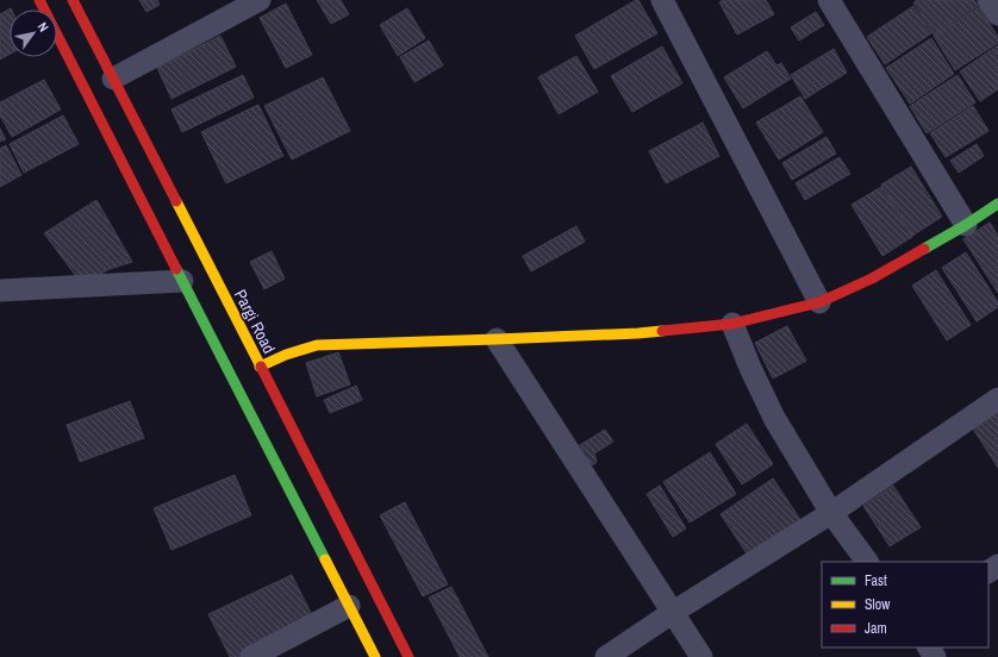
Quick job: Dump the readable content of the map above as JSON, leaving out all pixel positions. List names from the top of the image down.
{
  "streets": {
    "main road": ["Pargi Road"]
  },
  "legend": ["Fast", "Slow", "Jam"],
  "north": "top right"
}
